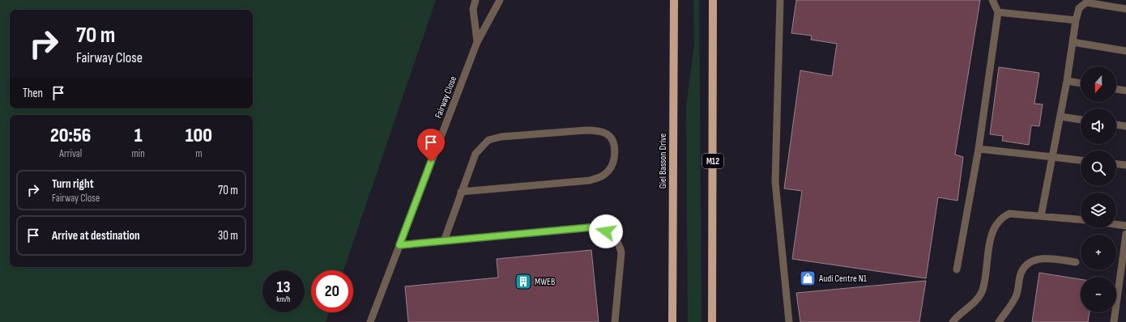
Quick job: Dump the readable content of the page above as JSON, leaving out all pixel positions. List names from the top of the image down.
{
  "streets": {
    "main road": ["Giel Basson Drive", "M12"],
    "lane": ["Fairway Close"]
  },
  "places": {
    "shop": ["Audi Centre N1"],
    "building": ["MWEB"]
  },
  "north": "bottom",
  "page": {
    "turn": ["70 m", "Fairway Close"],
    "map_buttons": ["+", "−"],
    "then": "Then",
    "eta": [
      "20:56",
      "Arrival",
      "1",
      "min",
      "100",
      "m"
    ],
    "list": [
      {
        "name": "Turn right",
        "note": "Fairway Close",
        "value": "70 m"
      },
      {
        "name": "Arrive at destination",
        "value": "30 m"
      }
    ],
    "speed": "13 km/h",
    "limit": "20"
  }
}
